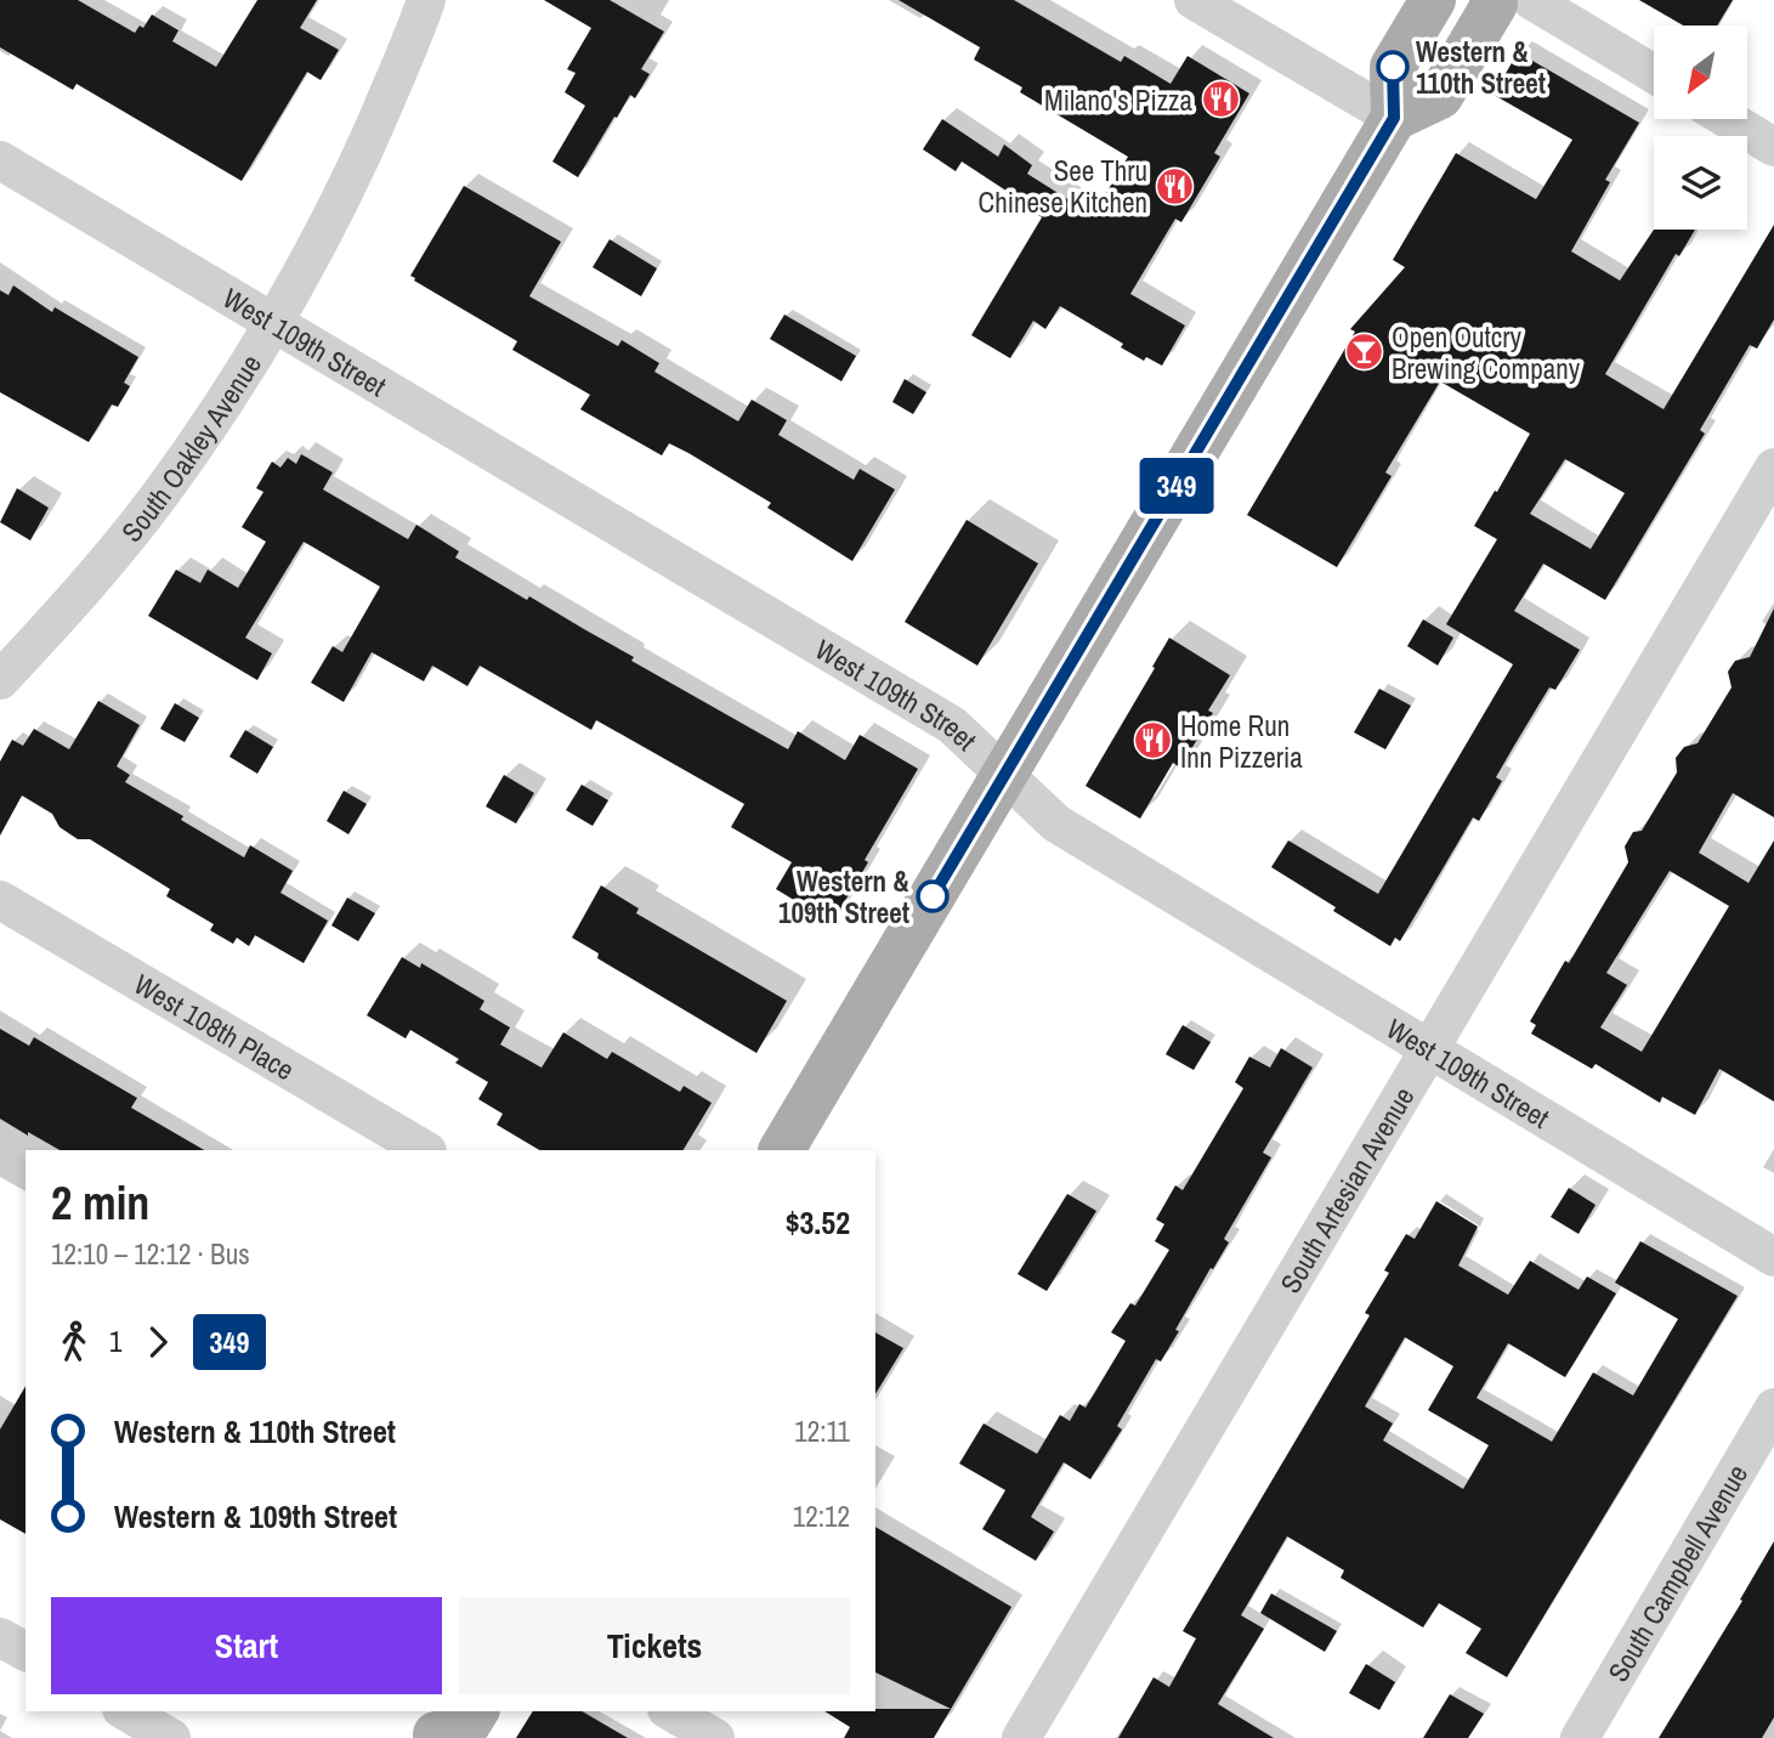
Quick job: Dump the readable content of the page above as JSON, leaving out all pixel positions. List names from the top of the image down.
{
  "streets": {
    "street": [
      "West 109th Street",
      "South Oakley Avenue",
      "West 108th Place",
      "South Artesian Avenue",
      "South Campbell Avenue"
    ]
  },
  "crossings": [
    ["West 109th Street", "South Oakley Avenue"],
    ["West 109th Street", "South Artesian Avenue"]
  ],
  "places": {
    "other": ["Western & 110th Street", "Western & 109th Street"],
    "restaurant": ["Milano's Pizza", "See Thru Chinese Kitchen", "Home Run Inn Pizzeria"],
    "bar": ["Open Outcry Brewing Company"]
  },
  "lines": ["bus line 349"],
  "north": "bottom left",
  "page": {
    "on_map": "349",
    "heading": ["2 min", "12:10 – 12:12 · Bus", "$3.52"],
    "legs": ["1", "349"],
    "list": [
      {
        "name": "Western & 110th Street",
        "value": "12:11"
      },
      {
        "name": "Western & 109th Street",
        "value": "12:12"
      }
    ],
    "buttons": ["Start", "Tickets"]
  }
}
